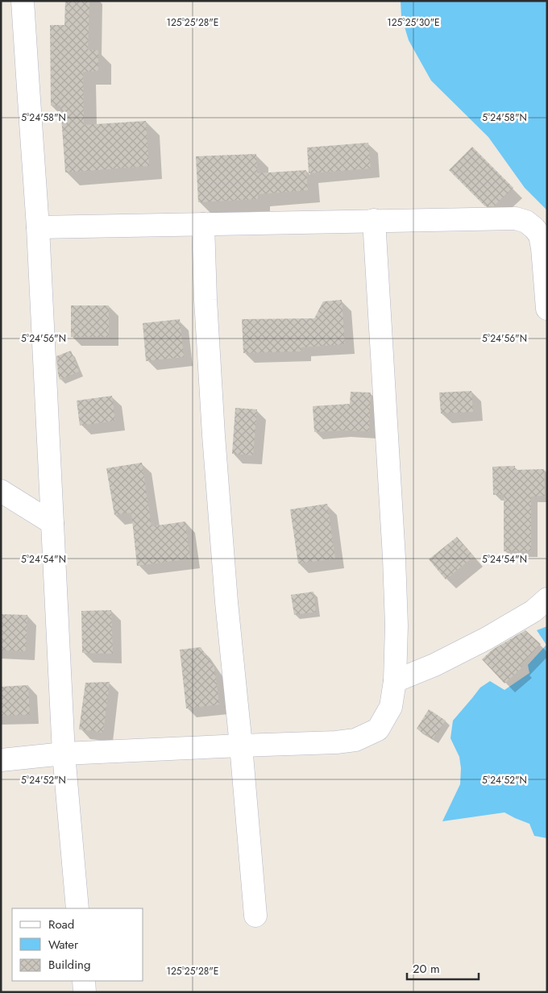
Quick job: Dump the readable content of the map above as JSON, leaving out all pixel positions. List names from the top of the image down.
{
  "legend": ["Road", "Water", "Building"],
  "scale_bar": "20 m",
  "coordinates": [
    "125°25'28\"E",
    "125°25'30\"E",
    "5°24'58\"N",
    "5°24'56\"N",
    "5°24'54\"N",
    "5°24'52\"N"
  ]
}
